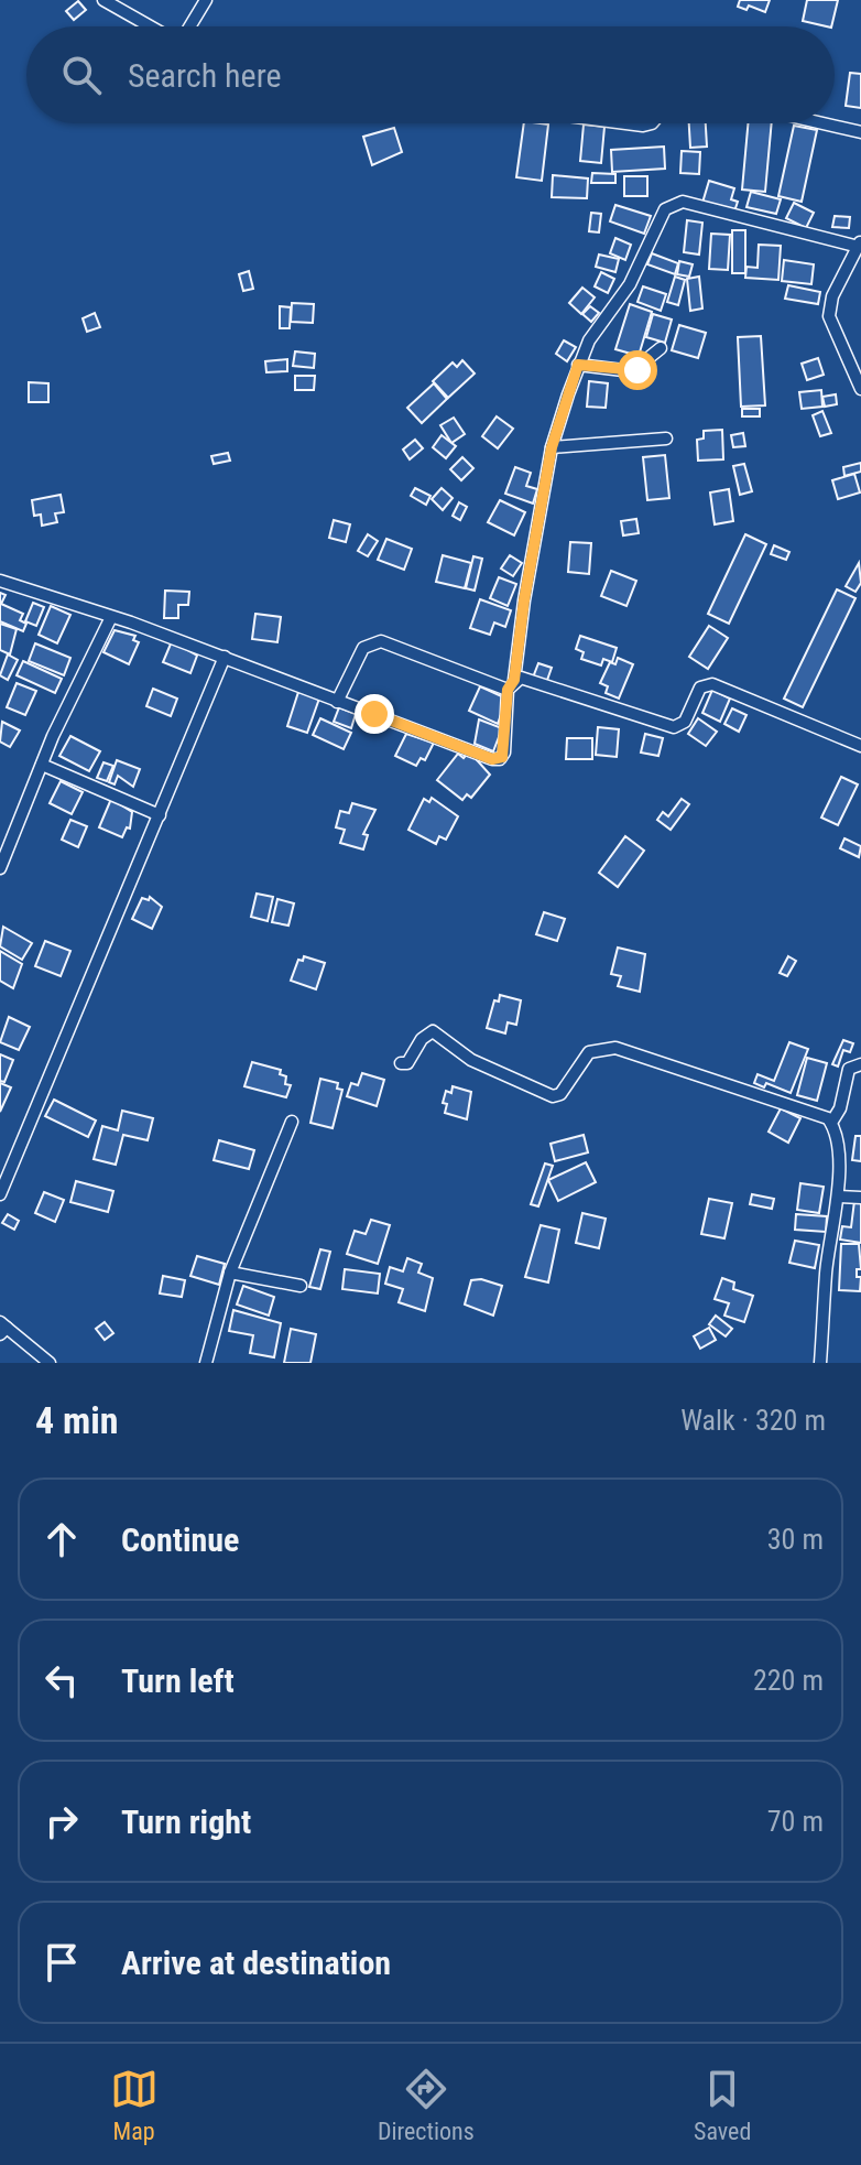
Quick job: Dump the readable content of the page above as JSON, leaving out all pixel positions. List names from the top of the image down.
{
  "page": {
    "search": "Search here",
    "heading": ["4 min", "Walk · 320 m"],
    "list": [
      ["Continue", "30 m"],
      ["Turn left", "220 m"],
      ["Turn right", "70 m"],
      "Arrive at destination"
    ],
    "nav": ["Map", "Directions", "Saved"]
  }
}
